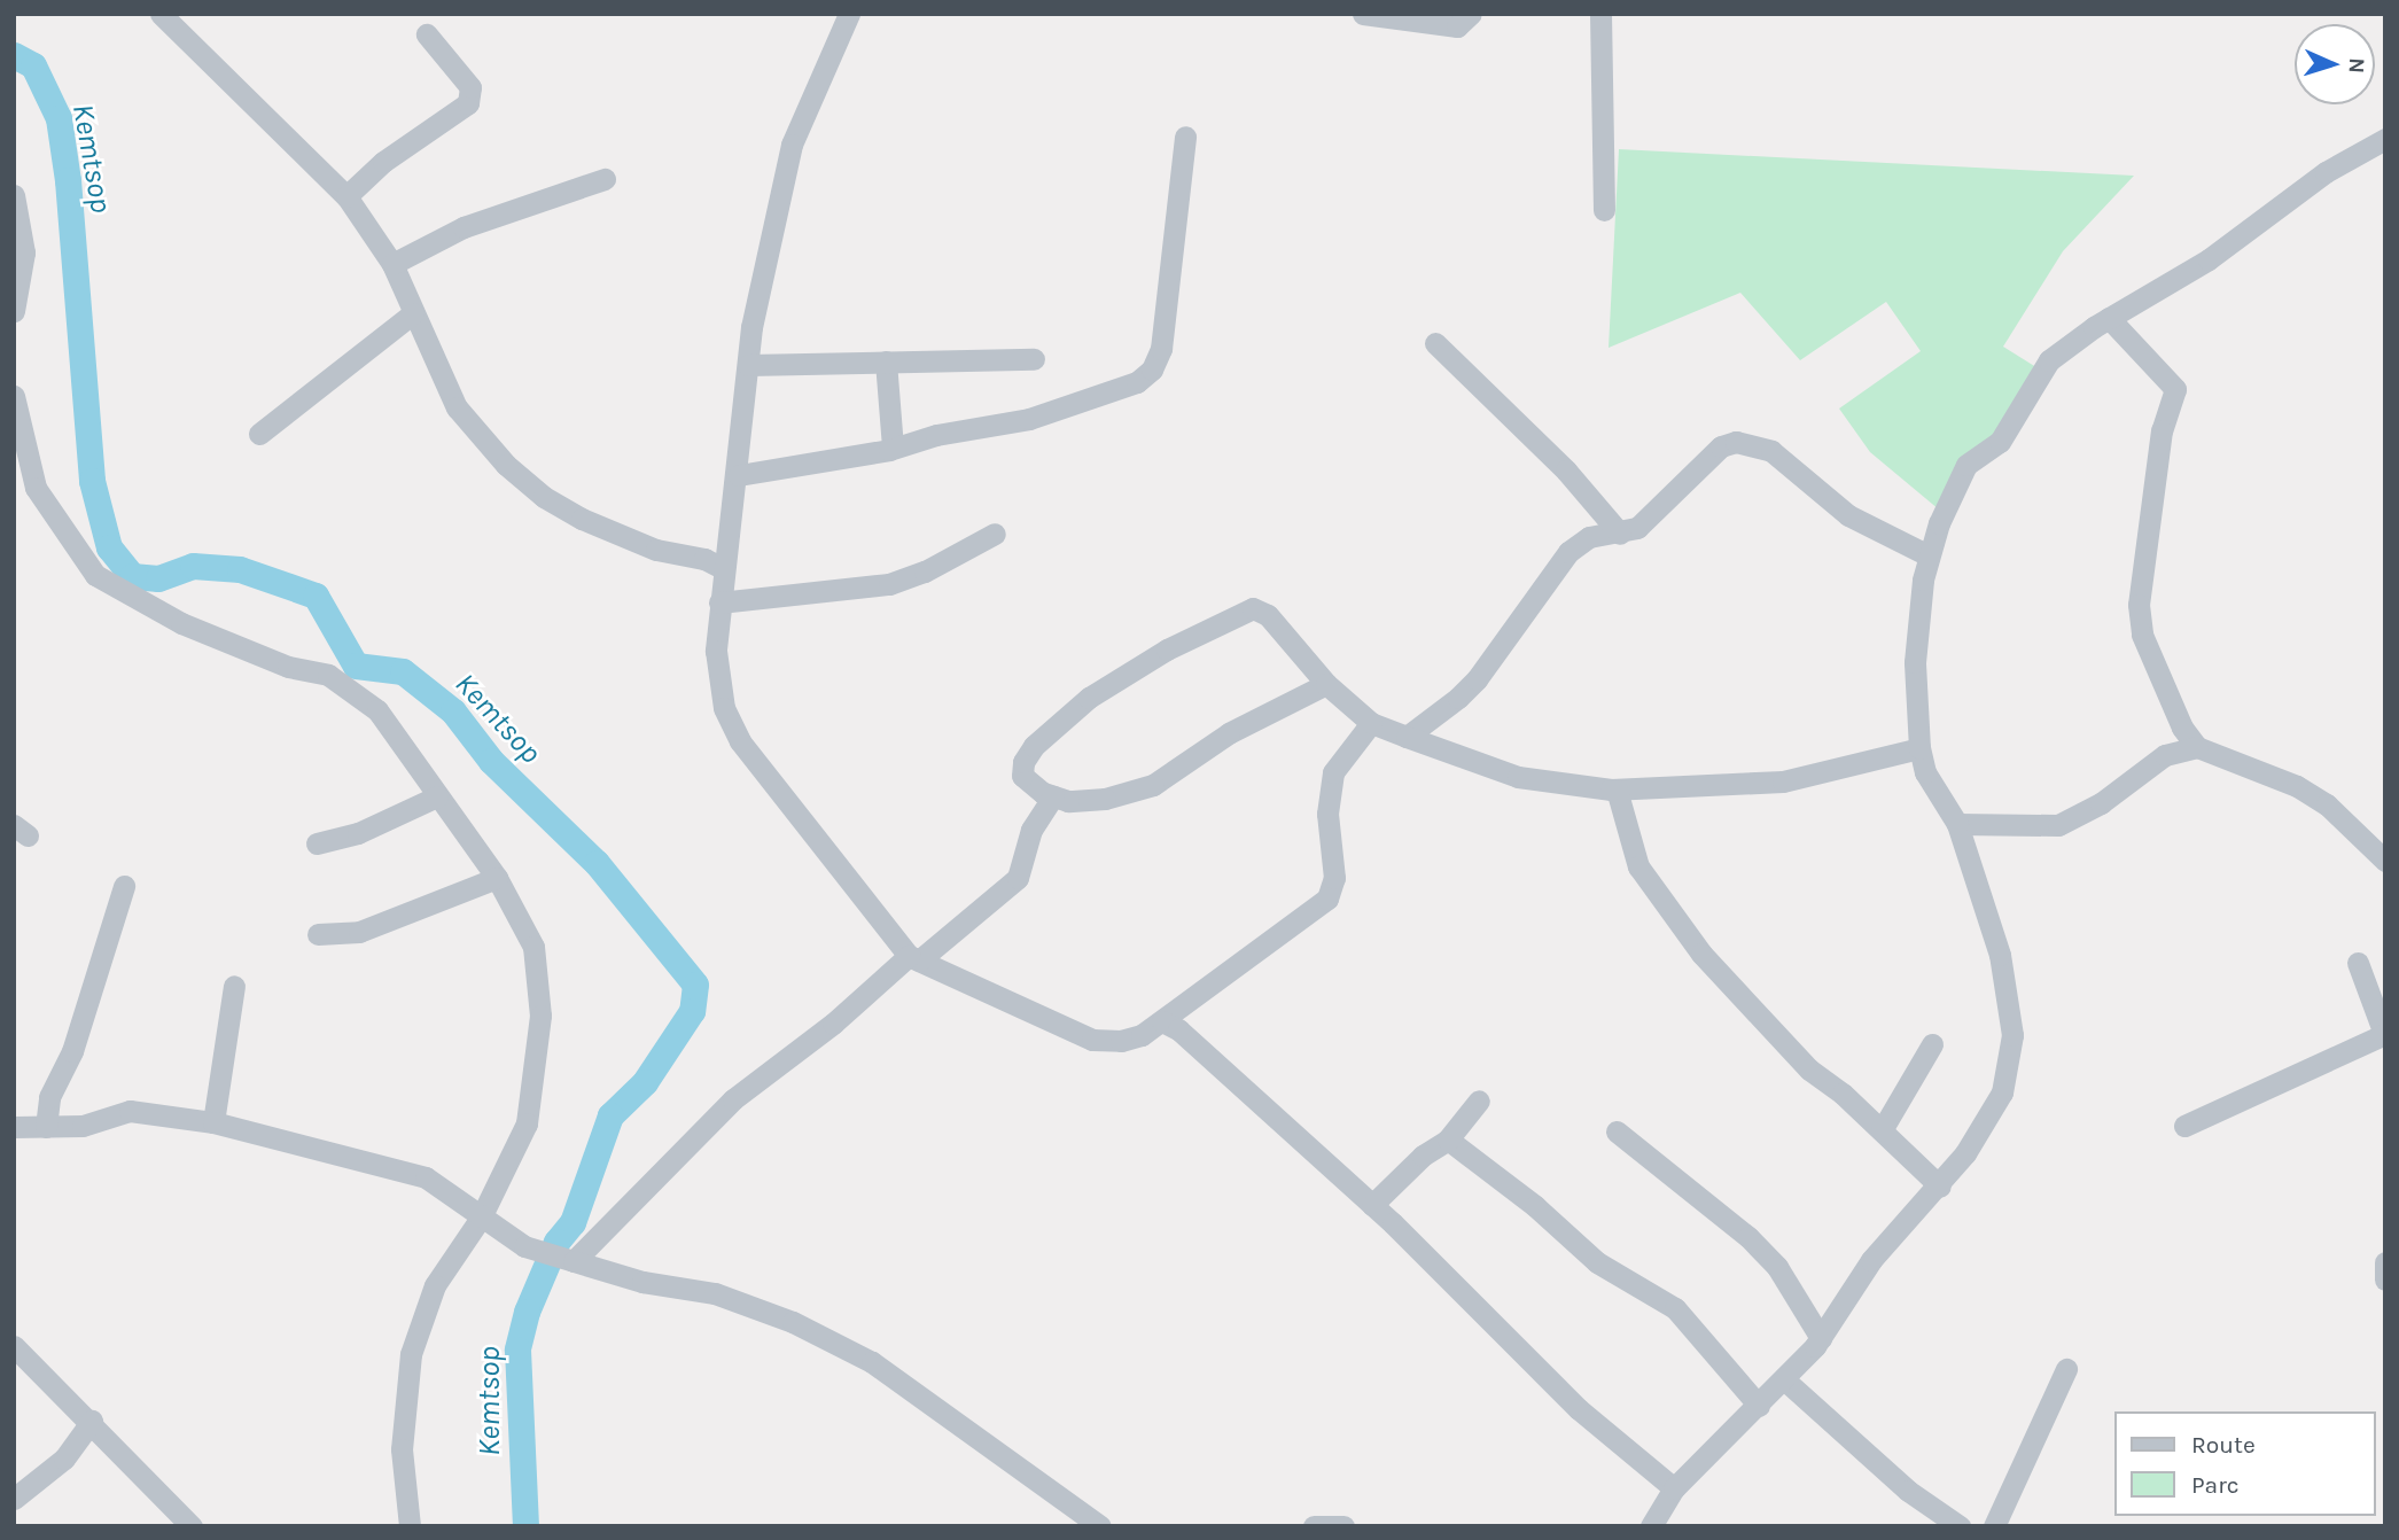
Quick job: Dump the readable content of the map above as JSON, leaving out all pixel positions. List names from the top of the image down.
{
  "water": ["Kemtsop"],
  "legend": ["Route", "Parc"],
  "north": "right"
}
